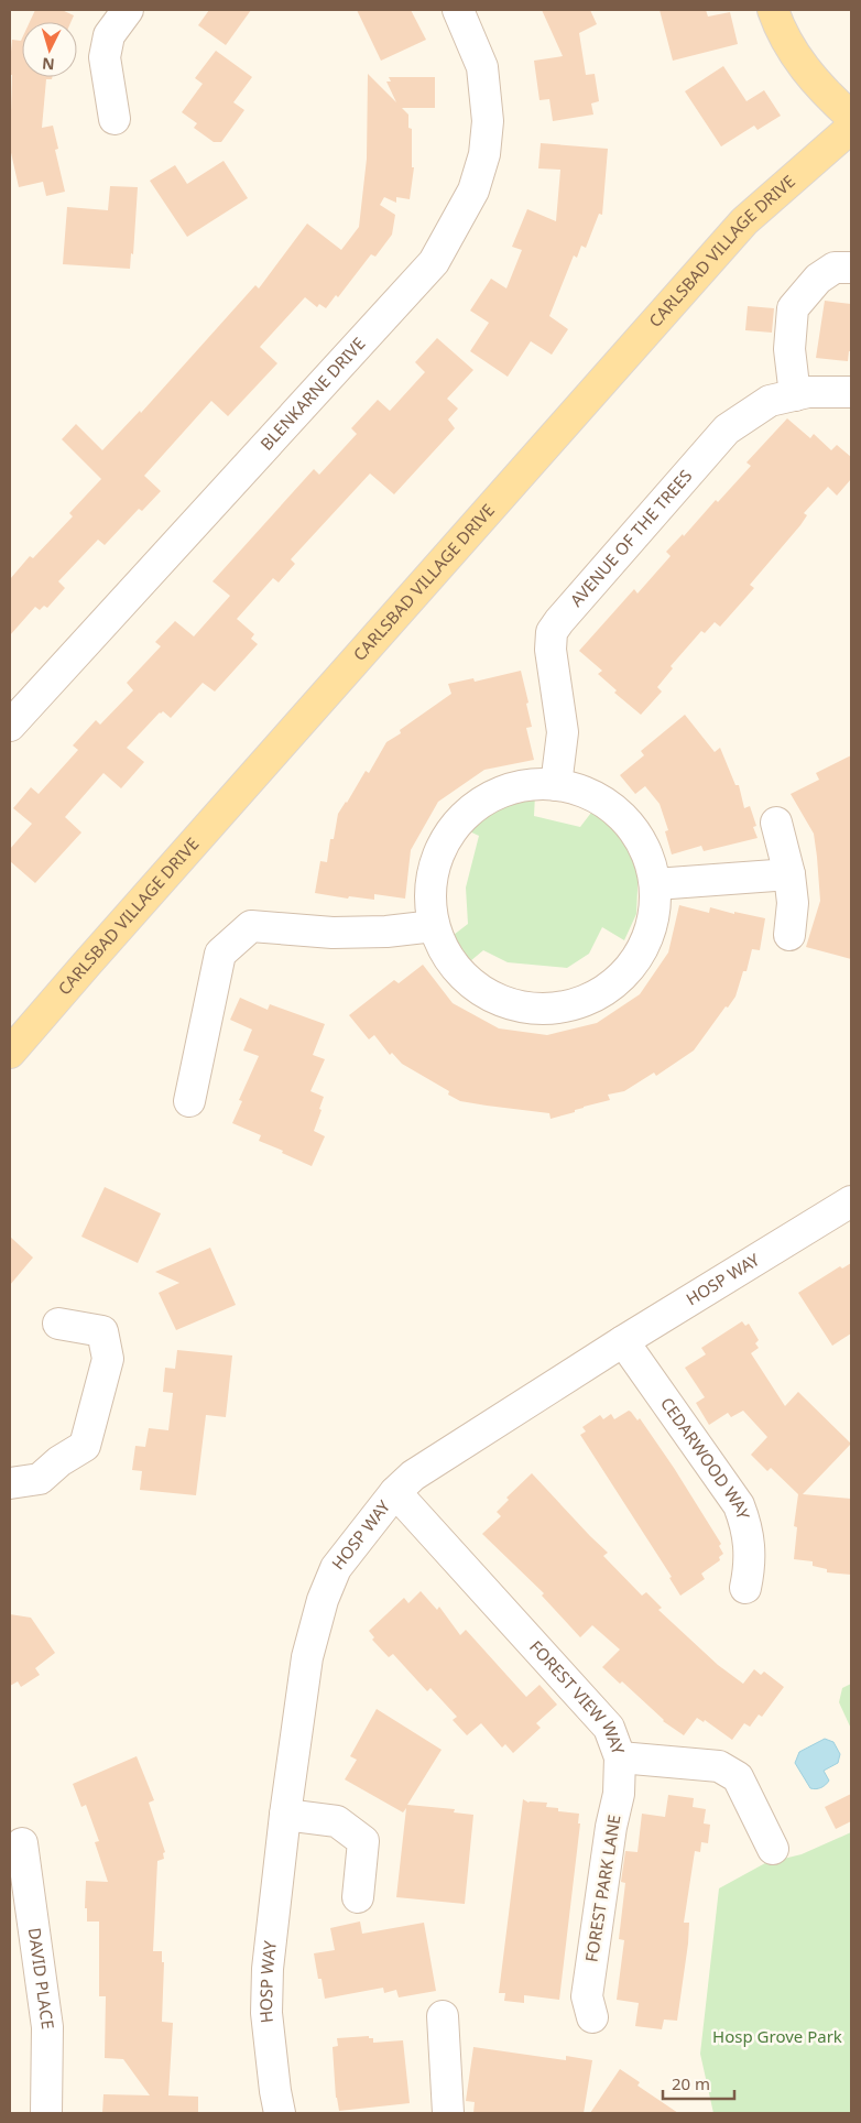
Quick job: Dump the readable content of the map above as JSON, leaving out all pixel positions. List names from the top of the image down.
{
  "streets": {
    "main road": ["CARLSBAD VILLAGE DRIVE"],
    "street": [
      "BLENKARNE DRIVE",
      "AVENUE OF THE TREES",
      "HOSP WAY",
      "CEDARWOOD WAY",
      "FOREST VIEW WAY",
      "FOREST PARK LANE",
      "DAVID PLACE"
    ]
  },
  "crossings": [
    ["HOSP WAY", "CEDARWOOD WAY"],
    ["HOSP WAY", "FOREST VIEW WAY"],
    ["FOREST VIEW WAY", "FOREST PARK LANE"]
  ],
  "parks": ["Hosp Grove Park"],
  "scale_bar": "20 m",
  "north": "bottom"
}
